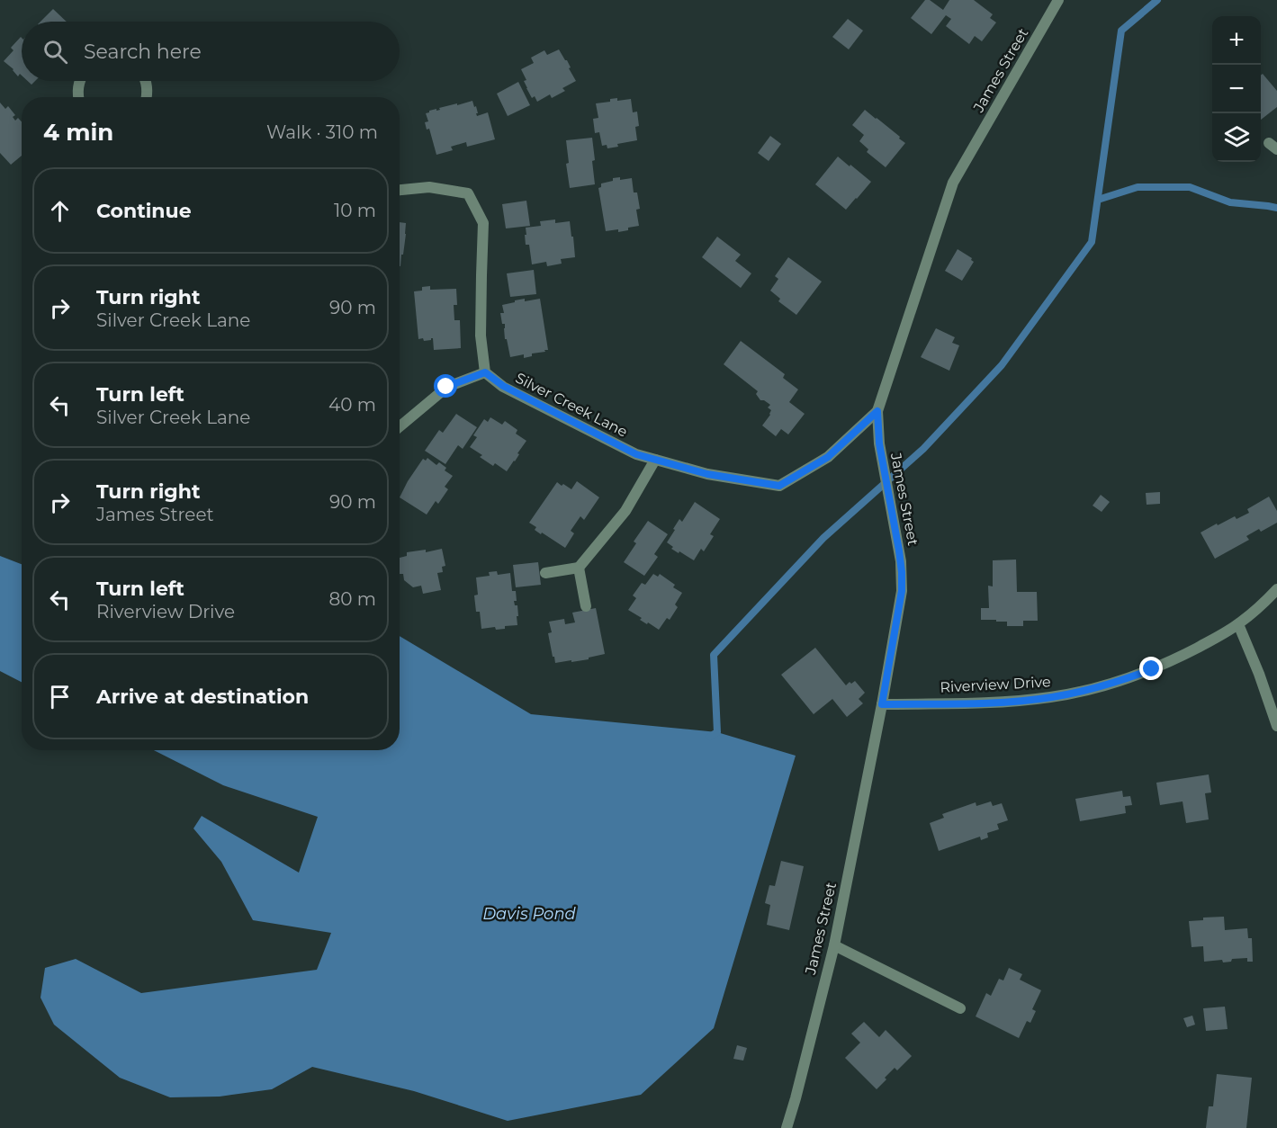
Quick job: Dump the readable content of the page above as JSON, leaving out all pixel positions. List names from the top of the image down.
{
  "streets": {
    "street": ["James Street", "Silver Creek Lane", "Riverview Drive"]
  },
  "crossings": [
    ["James Street", "Silver Creek Lane"],
    ["James Street", "Riverview Drive"]
  ],
  "water": ["Davis Pond"],
  "page": {
    "map_buttons": ["+", "−"],
    "search": "Search here",
    "heading": ["4 min", "Walk · 310 m"],
    "list": [
      ["Continue", "10 m"],
      ["Turn right", "Silver Creek Lane", "90 m"],
      ["Turn left", "Silver Creek Lane", "40 m"],
      ["Turn right", "James Street", "90 m"],
      ["Turn left", "Riverview Drive", "80 m"],
      "Arrive at destination"
    ]
  }
}
